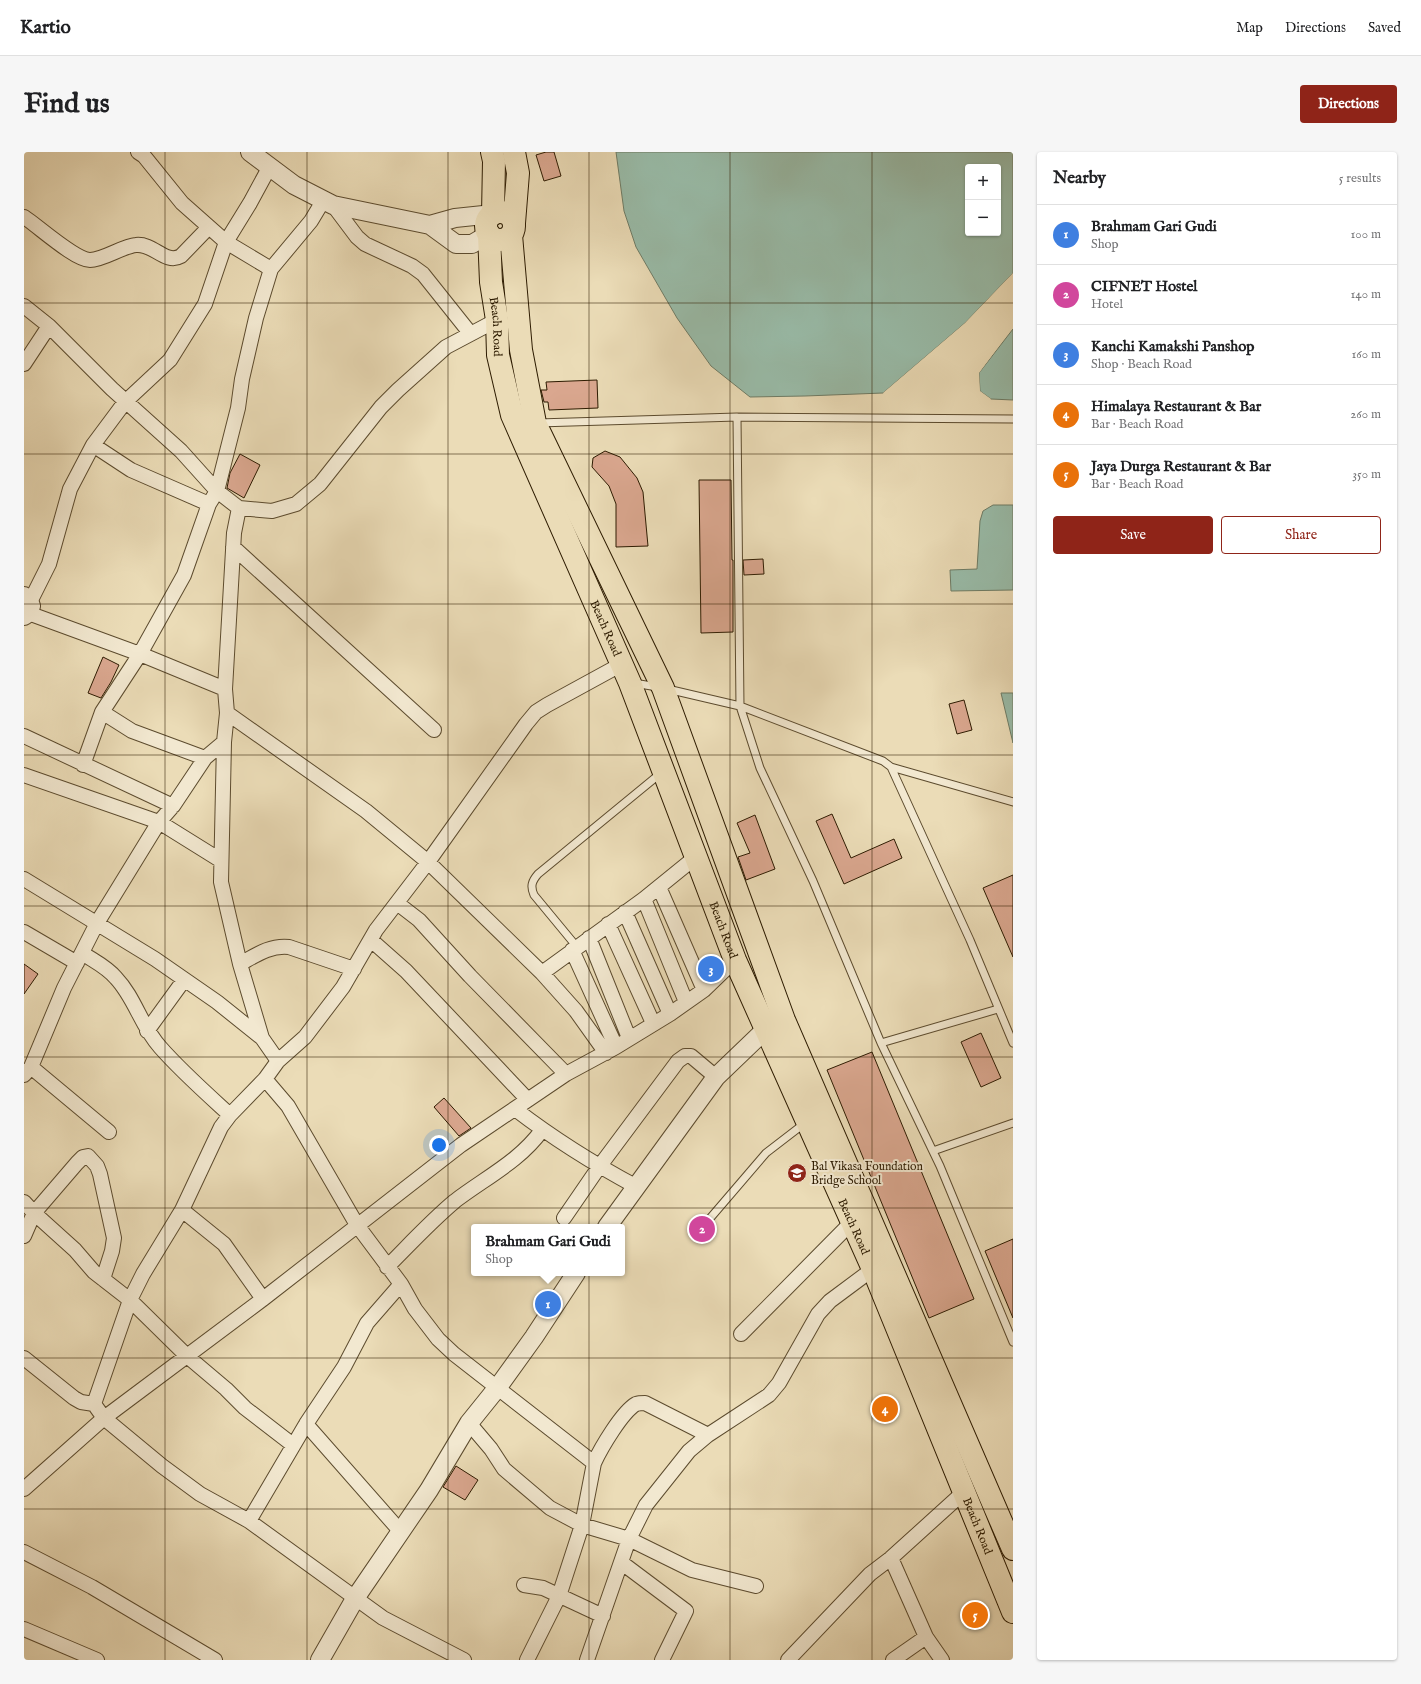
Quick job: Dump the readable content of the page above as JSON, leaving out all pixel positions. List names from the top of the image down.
{
  "streets": {
    "main road": ["Beach Road"]
  },
  "places": {
    "school or university": ["Bal Vikasa Foundation Bridge School"]
  },
  "page": {
    "header": "Kartio",
    "nav": ["Map", "Directions", "Saved"],
    "buttons": [
      "Directions",
      ["Save", "Share"]
    ],
    "title": "Find us",
    "heading": ["Nearby", "5 results"],
    "map_buttons": ["+", "−"],
    "list": [
      {
        "mark": "1",
        "name": "Brahmam Gari Gudi",
        "note": "Shop",
        "value": "100 m"
      },
      {
        "mark": "2",
        "name": "CIFNET Hostel",
        "note": "Hotel",
        "value": "140 m"
      },
      {
        "mark": "3",
        "name": "Kanchi Kamakshi Panshop",
        "note": "Shop · Beach Road",
        "value": "160 m"
      },
      {
        "mark": "4",
        "name": "Himalaya Restaurant & Bar",
        "note": "Bar · Beach Road",
        "value": "260 m"
      },
      {
        "mark": "5",
        "name": "Jaya Durga Restaurant & Bar",
        "note": "Bar · Beach Road",
        "value": "350 m"
      }
    ],
    "pins": [
      "3",
      "2",
      "1",
      "4",
      "5"
    ],
    "popup": ["Brahmam Gari Gudi", "Shop"]
  }
}
